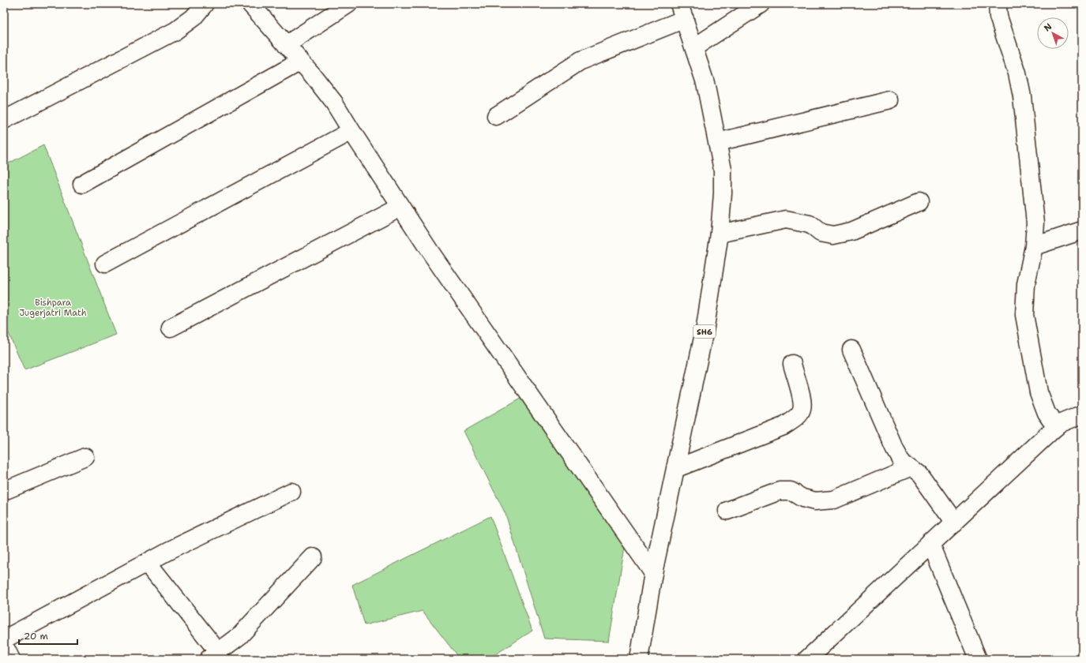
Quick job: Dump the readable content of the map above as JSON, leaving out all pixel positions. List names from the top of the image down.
{
  "streets": {
    "street": ["SH6"]
  },
  "parks": ["Bishpara Jugerjatri Math"],
  "scale_bar": "20 m",
  "north": "top left"
}
